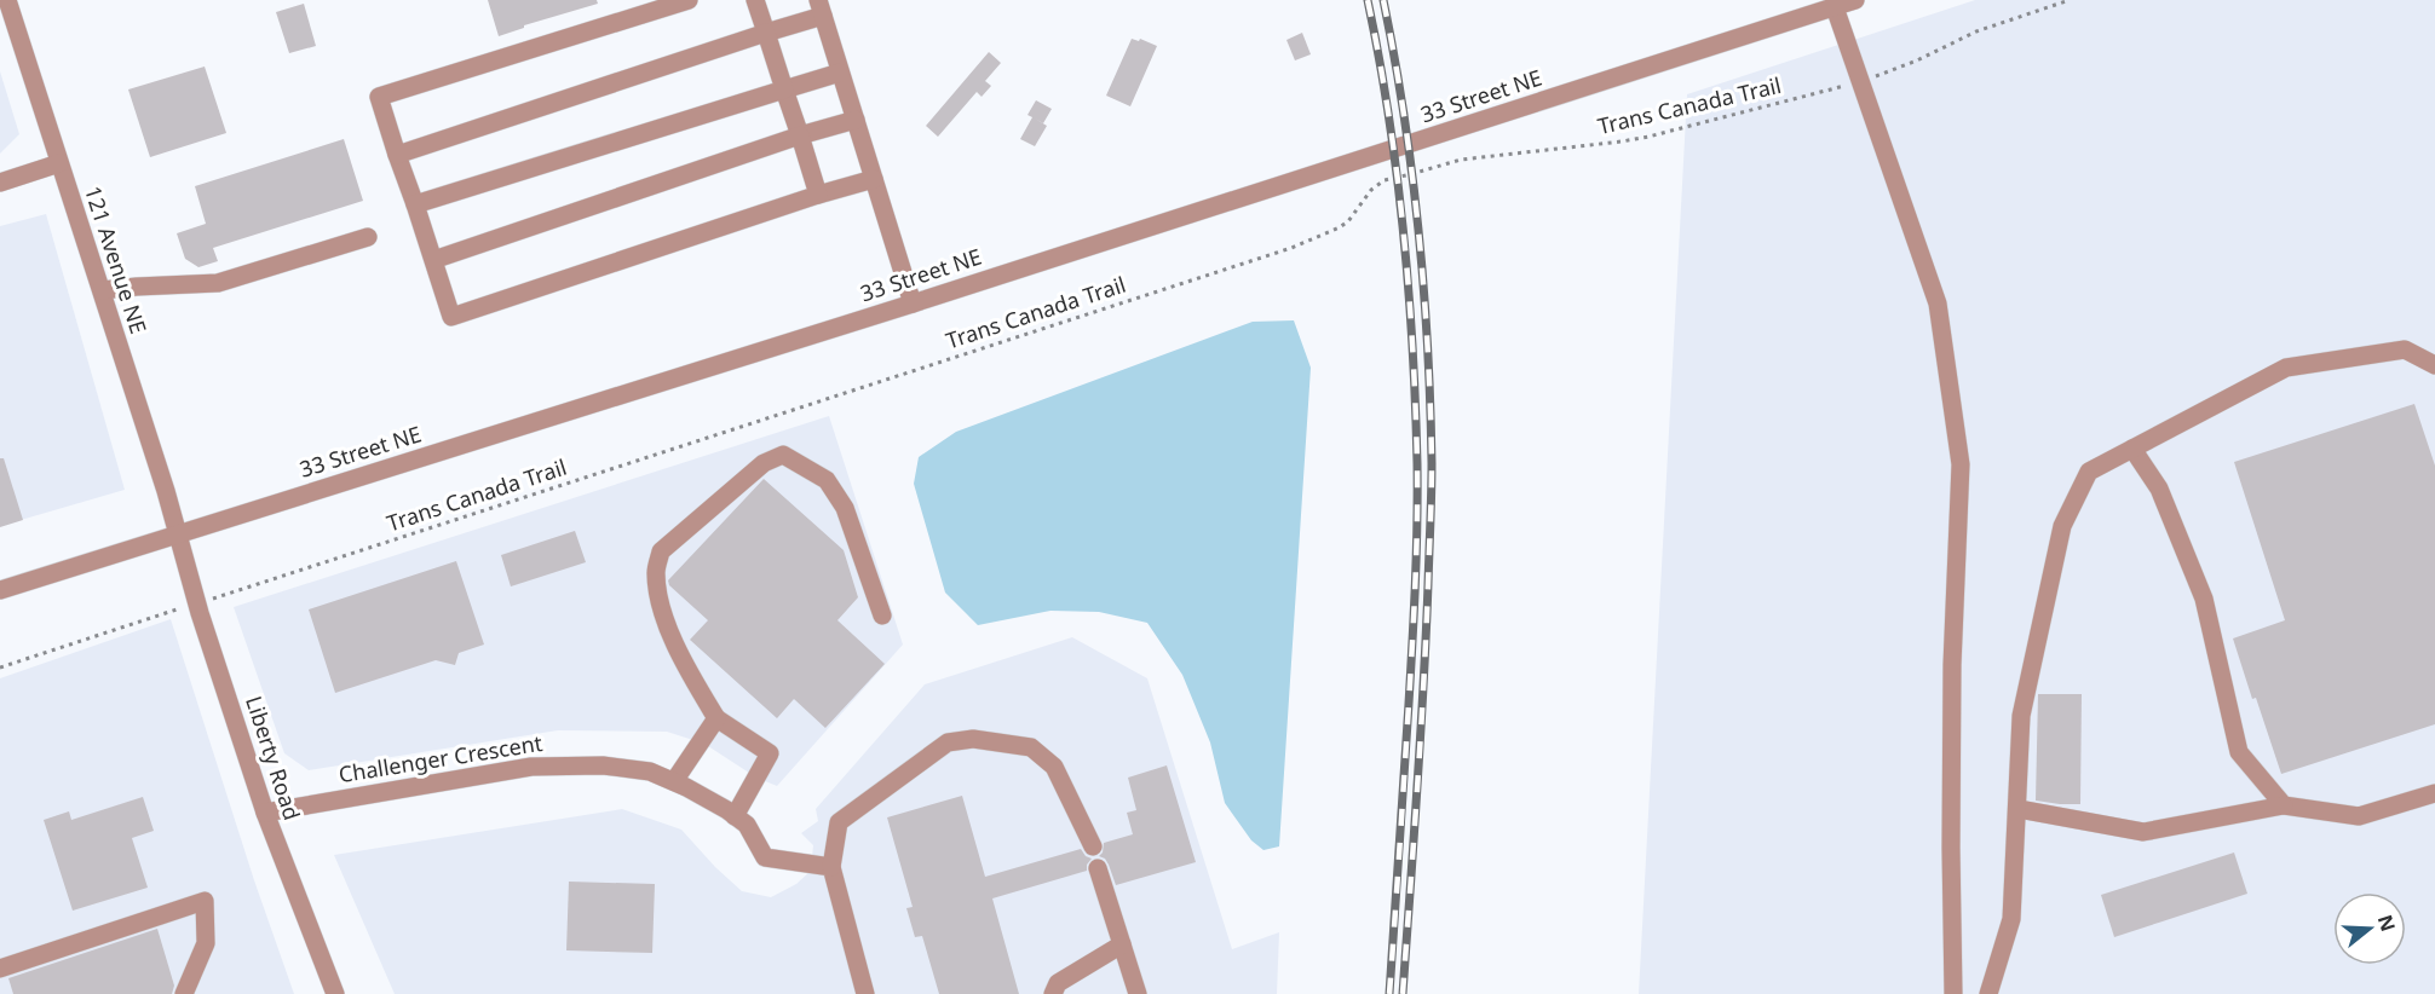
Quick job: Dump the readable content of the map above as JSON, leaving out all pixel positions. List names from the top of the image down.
{
  "streets": {
    "street": [
      "33 Street NE",
      "121 Avenue NE",
      "Liberty Road",
      "Challenger Crescent"
    ],
    "path": ["Trans Canada Trail"]
  },
  "crossings": [
    ["33 Street NE", "121 Avenue NE"],
    ["33 Street NE", "Liberty Road"],
    ["Trans Canada Trail", "Liberty Road"],
    ["121 Avenue NE", "Liberty Road"],
    ["Liberty Road", "Challenger Crescent"]
  ],
  "north": "right"
}
